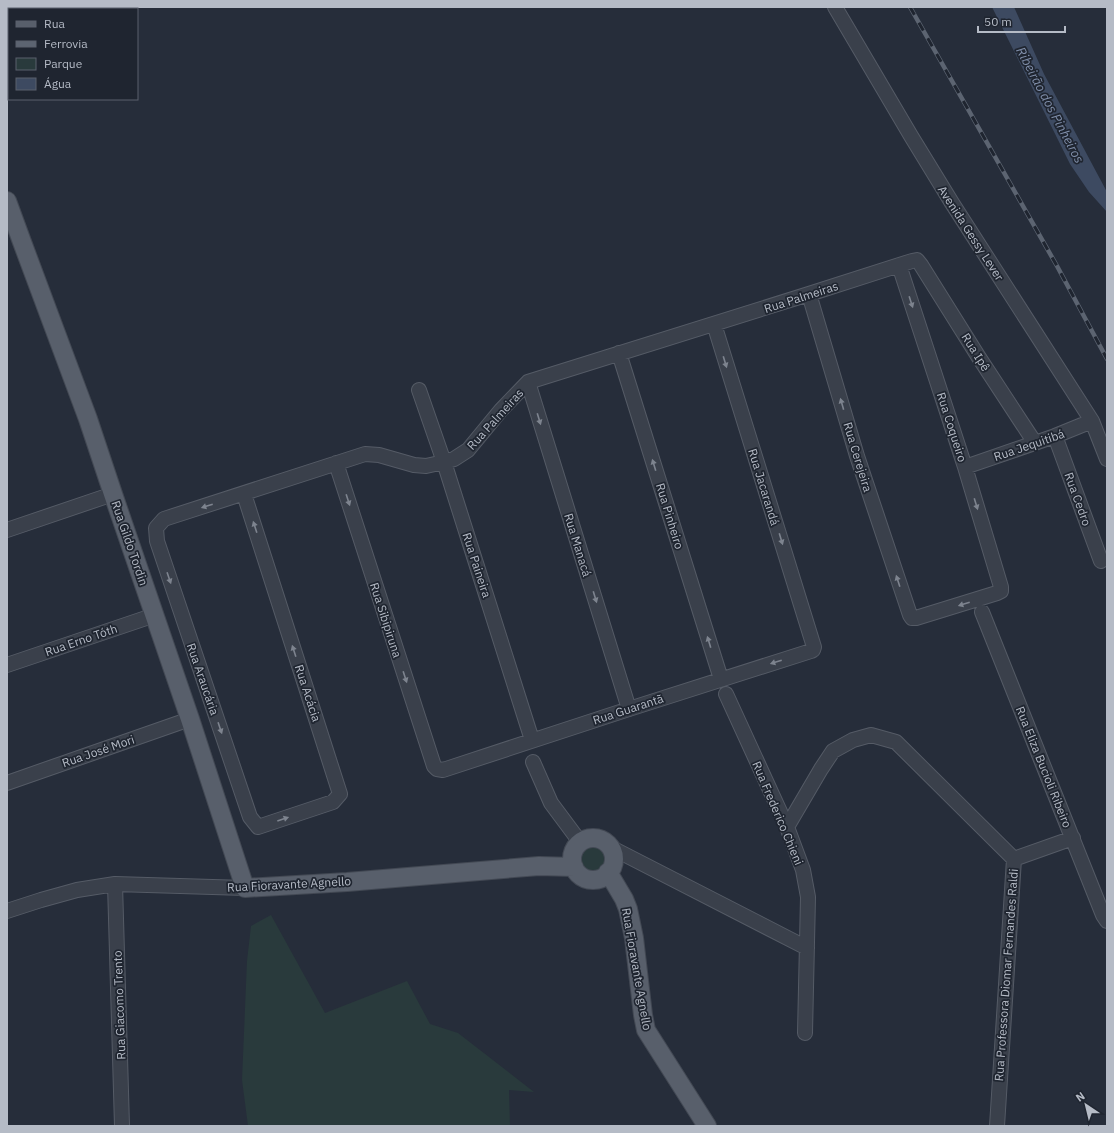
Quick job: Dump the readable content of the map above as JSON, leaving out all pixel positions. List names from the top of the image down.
{
  "streets": {
    "main road": ["Rua Gildo Tordin", "Rua Fioravante Agnello"],
    "street": [
      "Avenida Gessy Lever",
      "Rua Palmeiras",
      "Rua Ipê",
      "Rua Coqueiro",
      "Rua Jequitibá",
      "Rua Cerejeira",
      "Rua Jacarandá",
      "Rua Cedro",
      "Rua Pinheiro",
      "Rua Manacá",
      "Rua Paineira",
      "Rua Sibipiruna",
      "Rua Erno Tóth",
      "Rua Araucária",
      "Rua Acácia",
      "Rua Guarantã",
      "Rua José Mori",
      "Rua Eliza Bucioli Ribeiro",
      "Rua Frederico Chieni",
      "Rua Professora Diomar Fernandes Raldi",
      "Rua Giacomo Trento"
    ]
  },
  "crossings": [
    ["Avenida Gessy Lever", "Rua Jequitibá"],
    ["Rua Palmeiras", "Rua Ipê"],
    ["Rua Palmeiras", "Rua Coqueiro"],
    ["Rua Palmeiras", "Rua Cerejeira"],
    ["Rua Palmeiras", "Rua Jacarandá"],
    ["Rua Palmeiras", "Rua Pinheiro"],
    ["Rua Palmeiras", "Rua Manacá"],
    ["Rua Palmeiras", "Rua Paineira"],
    ["Rua Palmeiras", "Rua Sibipiruna"],
    ["Rua Palmeiras", "Rua Araucária"],
    ["Rua Palmeiras", "Rua Acácia"],
    ["Rua Ipê", "Rua Jequitibá"],
    ["Rua Coqueiro", "Rua Jequitibá"],
    ["Rua Coqueiro", "Rua Cerejeira"],
    ["Rua Jequitibá", "Rua Cedro"],
    ["Rua Jacarandá", "Rua Guarantã"],
    ["Rua Pinheiro", "Rua Guarantã"],
    ["Rua Gildo Tordin", "Rua Erno Tóth"],
    ["Rua Gildo Tordin", "Rua José Mori"],
    ["Rua Gildo Tordin", "Rua Fioravante Agnello"],
    ["Rua Manacá", "Rua Guarantã"],
    ["Rua Paineira", "Rua Guarantã"],
    ["Rua Sibipiruna", "Rua Guarantã"],
    ["Rua Araucária", "Rua Acácia"],
    ["Rua Frederico Chieni", "Rua Professora Diomar Fernandes Raldi"],
    ["Rua Fioravante Agnello", "Rua Giacomo Trento"]
  ],
  "one_way": [
    "Rua Coqueiro",
    "Rua Cerejeira",
    "Rua Jacarandá",
    "Rua Pinheiro",
    "Rua Manacá",
    "Rua Sibipiruna",
    "Rua Araucária"
  ],
  "water": ["Ribeirão dos Pinheiros"],
  "legend": [
    "Rua",
    "Ferrovia",
    "Parque",
    "Água"
  ],
  "scale_bar": "50 m",
  "north": "top left"
}
